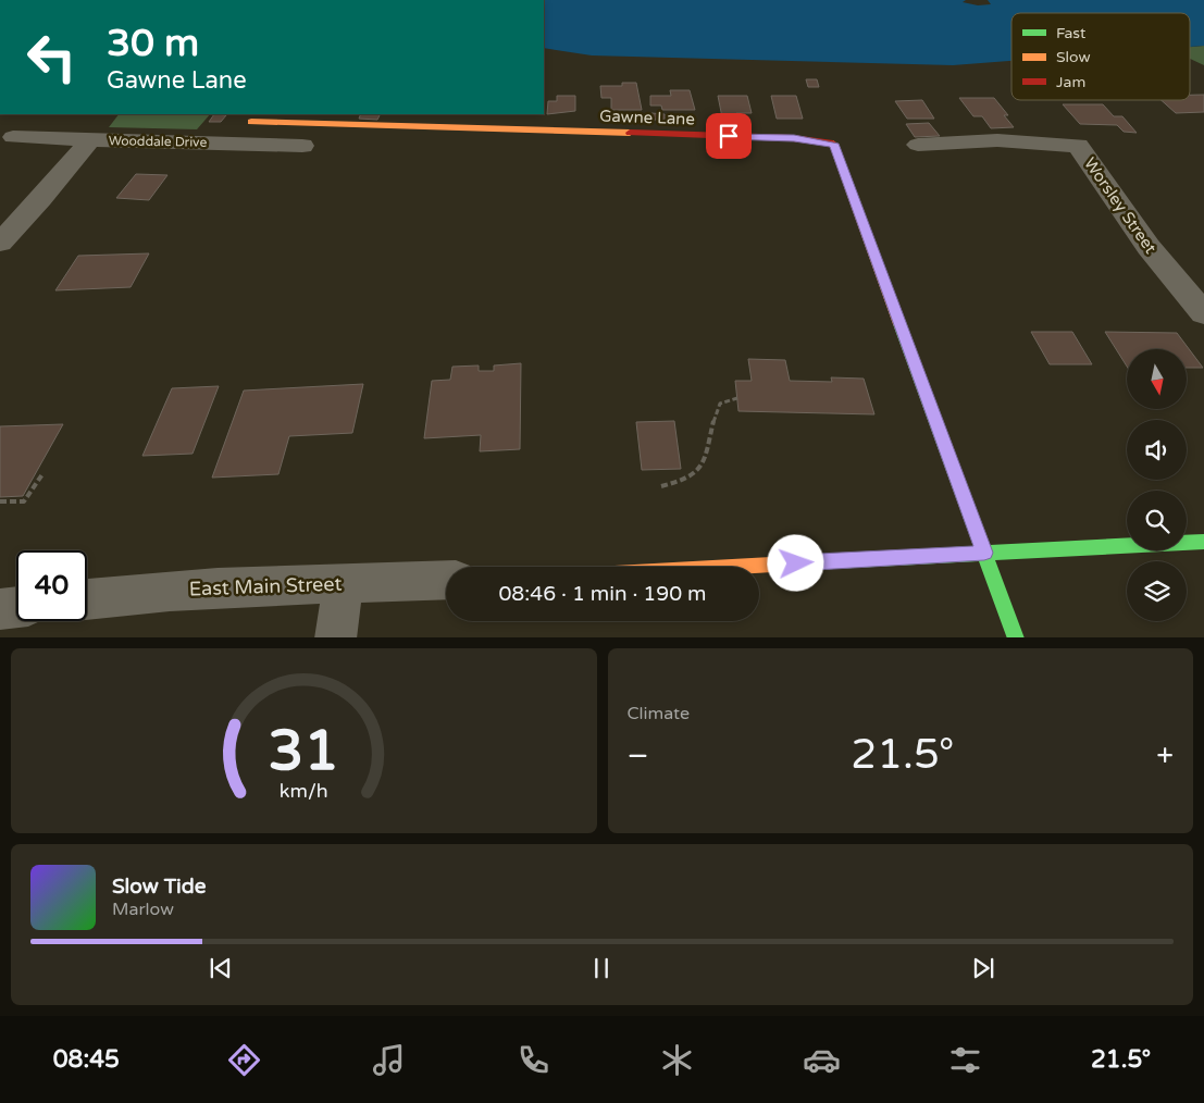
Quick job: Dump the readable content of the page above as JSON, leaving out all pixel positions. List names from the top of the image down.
{
  "streets": {
    "street": [
      "Gawne Lane",
      "Wooddale Drive",
      "Worsley Street",
      "East Main Street"
    ]
  },
  "legend": ["Fast", "Slow", "Jam"],
  "north": "bottom",
  "page": {
    "turn": ["30 m", "Gawne Lane"],
    "limit": "40",
    "trip": "08:46 · 1 min · 190 m",
    "tile": "Climate",
    "heat": ["−", "21.5°", "+"],
    "song": ["Slow Tide", "Marlow"],
    "tabs": ["08:45", "21.5°"],
    "gauge": ["31", "km/h"]
  }
}
